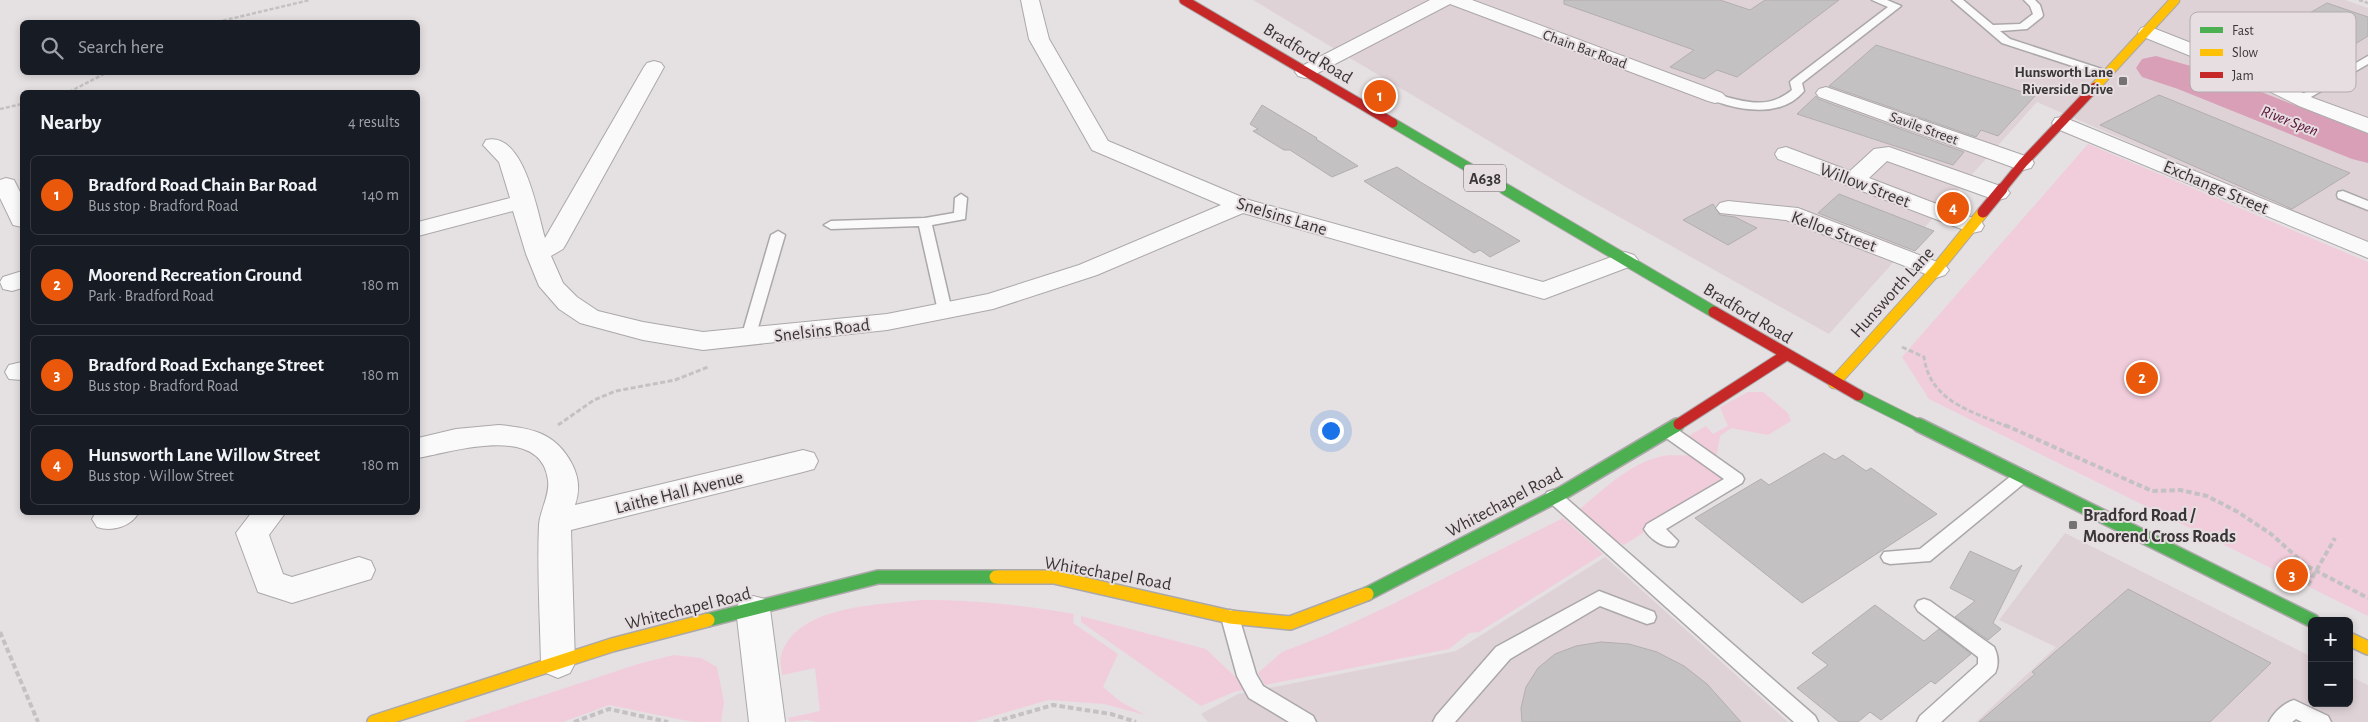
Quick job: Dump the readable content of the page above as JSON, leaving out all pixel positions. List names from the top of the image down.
{
  "streets": {
    "main road": [
      "Bradford Road",
      "A638",
      "Hunsworth Lane",
      "Whitechapel Road"
    ],
    "street": [
      "Chain Bar Road",
      "Savile Street",
      "Willow Street",
      "Exchange Street",
      "Snelsins Lane",
      "Kelloe Street",
      "Snelsins Road",
      "Laithe Hall Avenue"
    ]
  },
  "crossings": [
    ["Bradford Road", "Snelsins Lane"],
    ["Bradford Road", "Hunsworth Lane"],
    ["Bradford Road", "Whitechapel Road"],
    ["Savile Street", "Hunsworth Lane"],
    ["Willow Street", "Hunsworth Lane"],
    ["Exchange Street", "Hunsworth Lane"],
    ["Snelsins Lane", "Snelsins Road"],
    ["Kelloe Street", "Hunsworth Lane"]
  ],
  "water": ["River Spen"],
  "places": {
    "transit": ["Hunsworth Lane Riverside Drive", "Bradford Road / Moorend Cross Roads"]
  },
  "legend": ["Fast", "Slow", "Jam"],
  "page": {
    "search": "Search here",
    "pins": [
      "1",
      "4",
      "2",
      "3"
    ],
    "heading": ["Nearby", "4 results"],
    "list": [
      {
        "mark": "1",
        "name": "Bradford Road Chain Bar Road",
        "note": "Bus stop · Bradford Road",
        "value": "140 m"
      },
      {
        "mark": "2",
        "name": "Moorend Recreation Ground",
        "note": "Park · Bradford Road",
        "value": "180 m"
      },
      {
        "mark": "3",
        "name": "Bradford Road Exchange Street",
        "note": "Bus stop · Bradford Road",
        "value": "180 m"
      },
      {
        "mark": "4",
        "name": "Hunsworth Lane Willow Street",
        "note": "Bus stop · Willow Street",
        "value": "180 m"
      }
    ],
    "map_buttons": ["+", "−"]
  }
}
